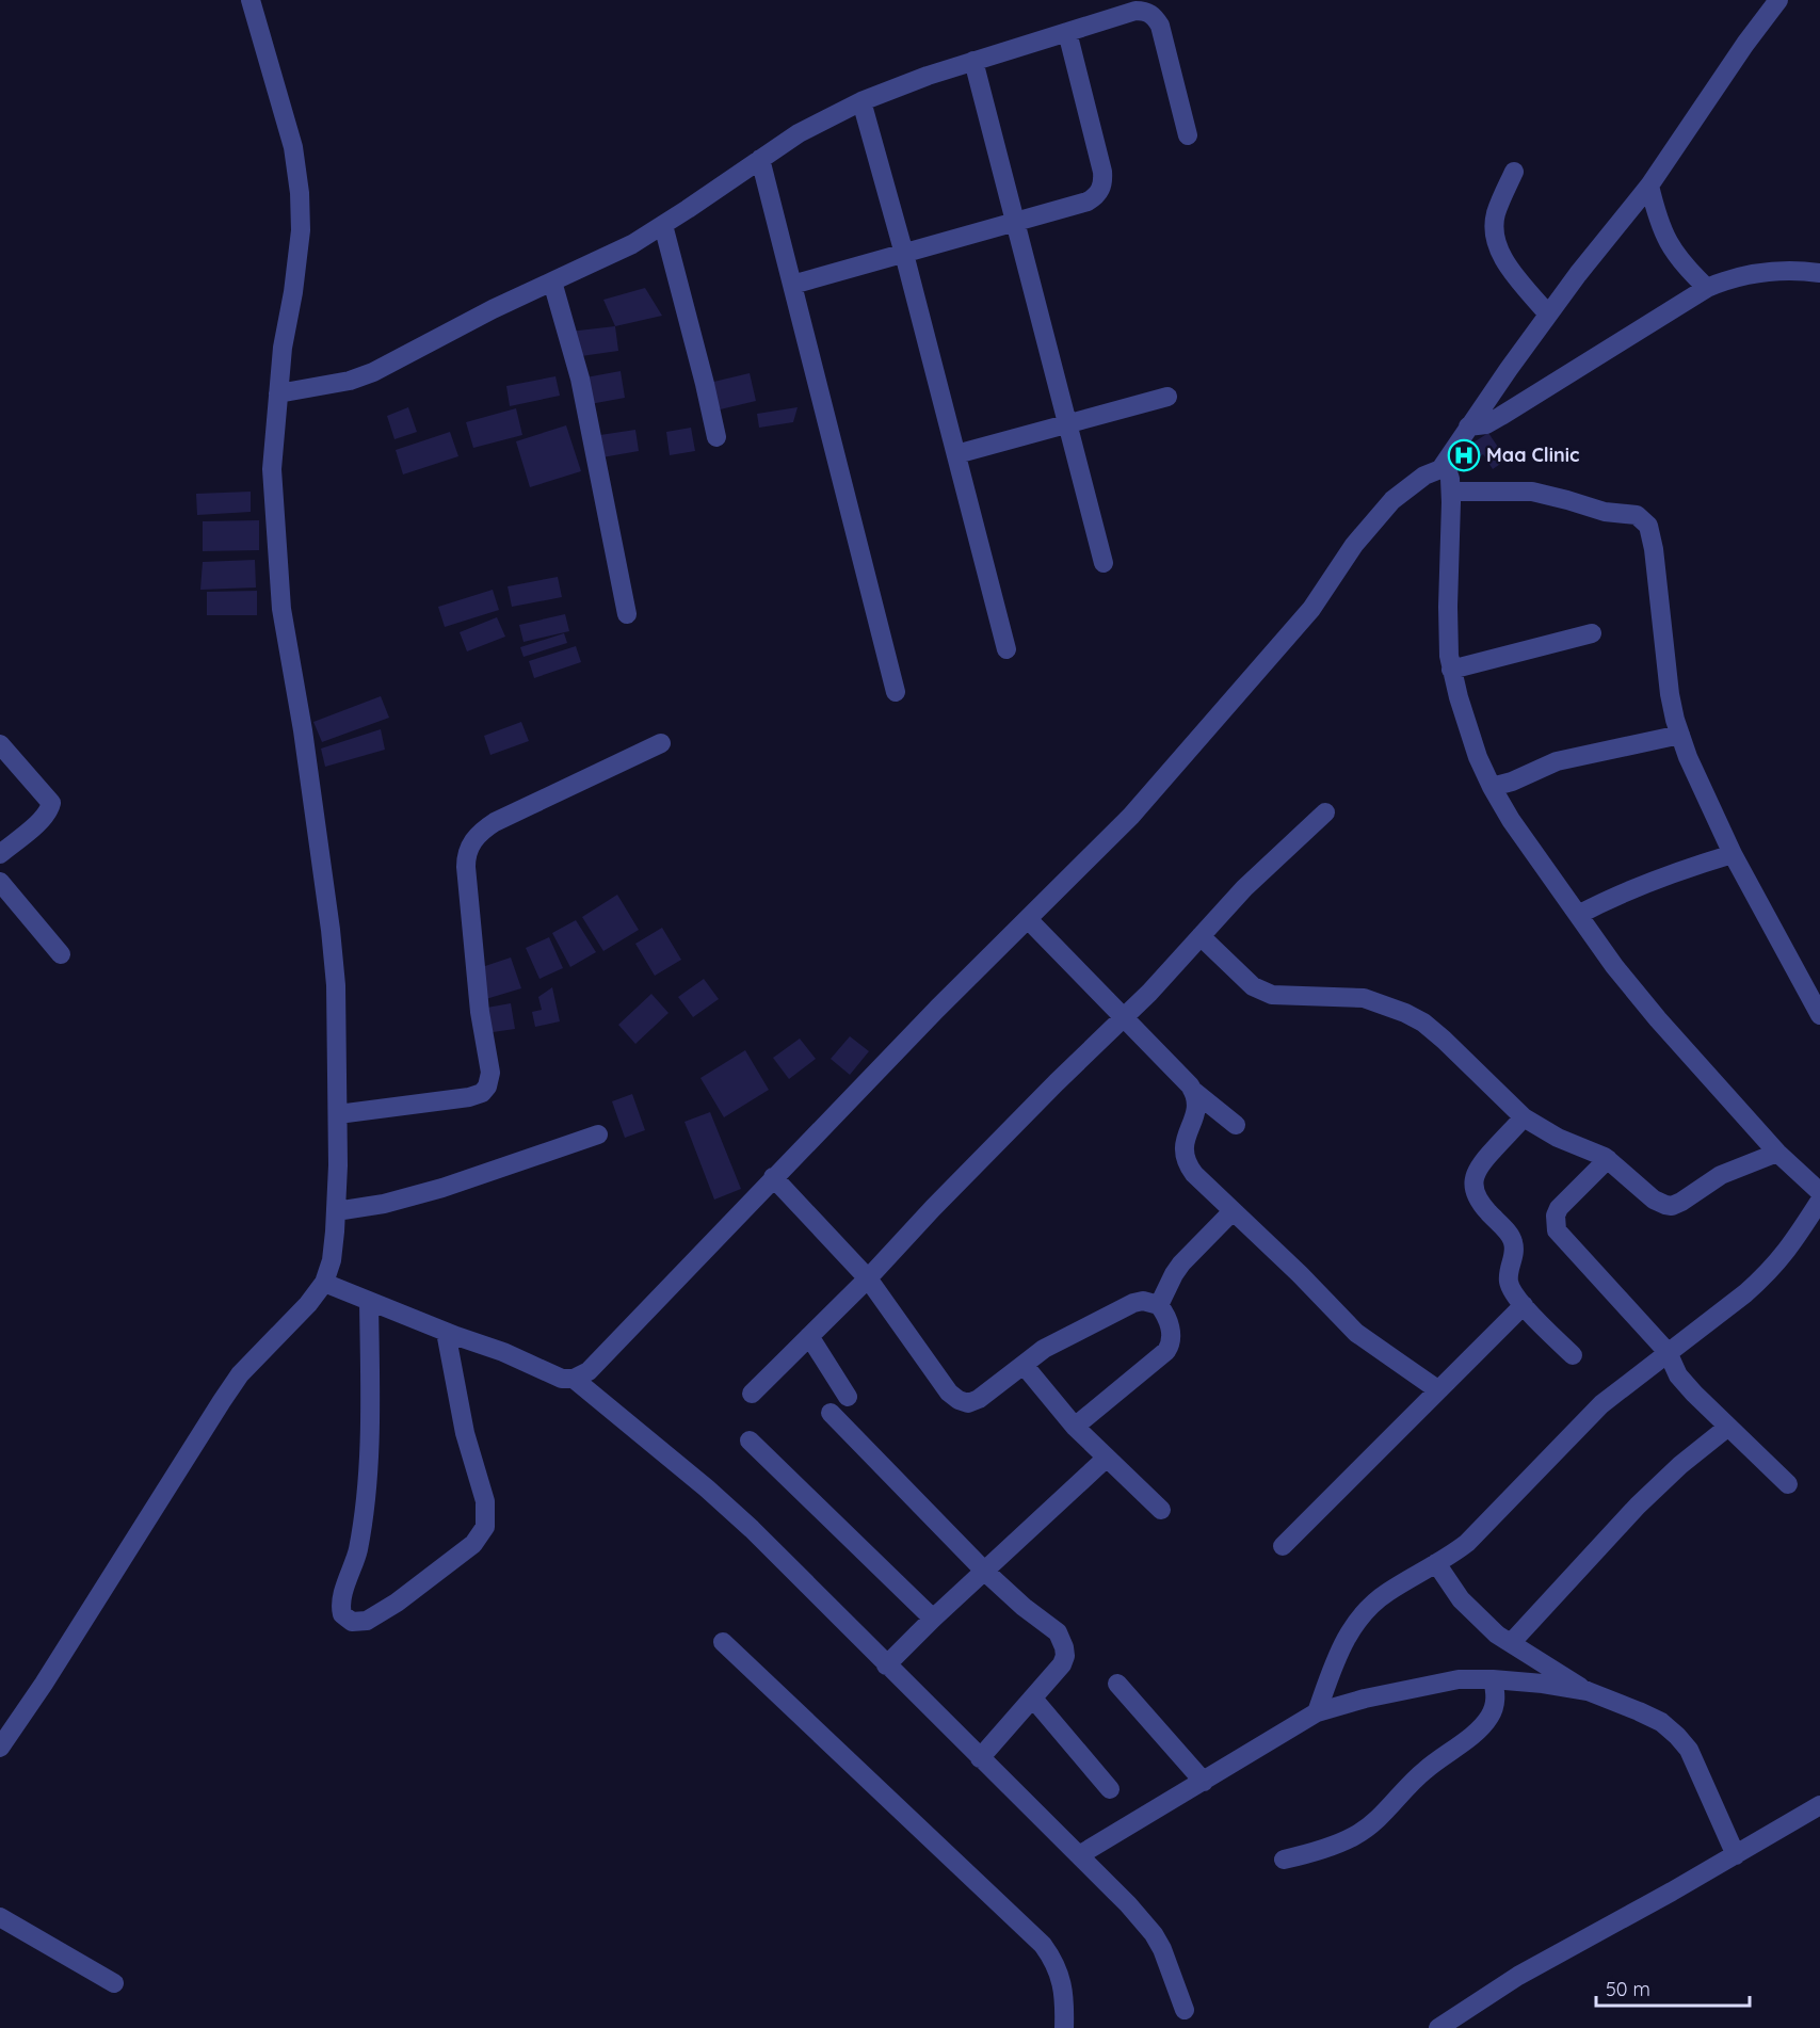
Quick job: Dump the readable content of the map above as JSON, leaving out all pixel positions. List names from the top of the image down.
{
  "places": {
    "hospital": ["Maa Clinic"]
  },
  "scale_bar": "50 m"
}
